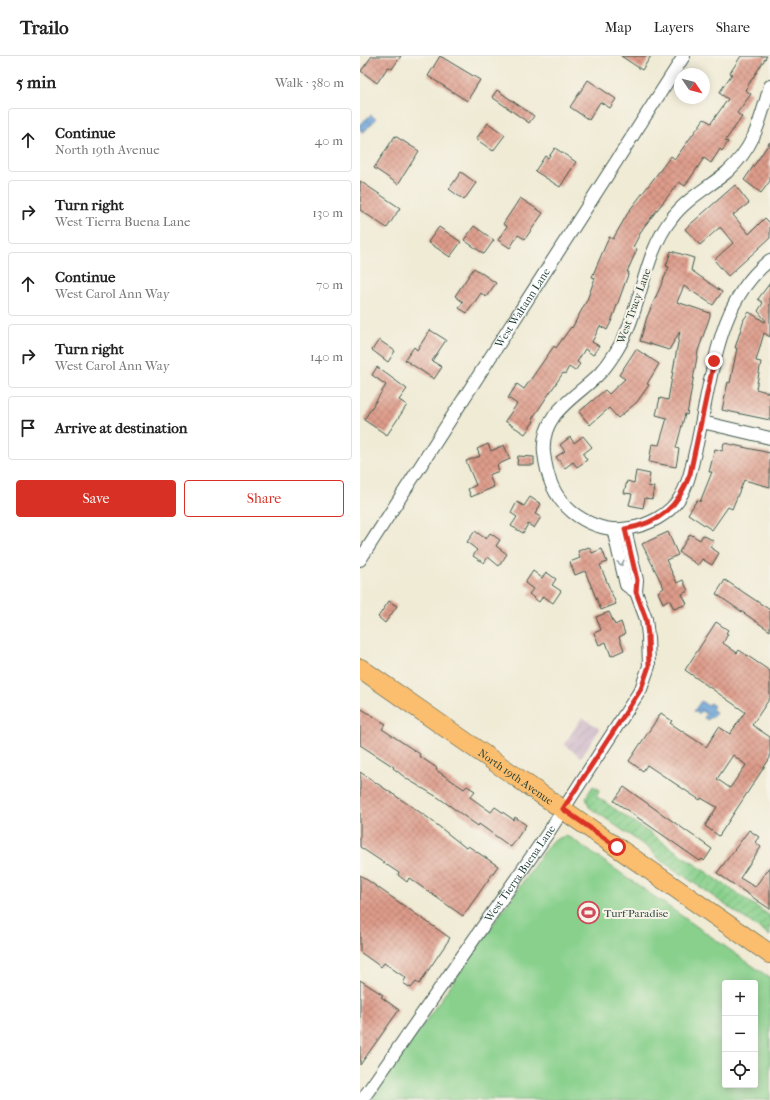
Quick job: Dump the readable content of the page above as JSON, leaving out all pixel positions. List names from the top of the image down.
{
  "streets": {
    "main road": ["North 19th Avenue"],
    "street": ["West Tracy Lane", "West Waltann Lane", "West Tierra Buena Lane"]
  },
  "crossings": [
    ["North 19th Avenue", "West Tierra Buena Lane"]
  ],
  "places": {
    "sports": ["Turf Paradise"]
  },
  "north": "bottom right",
  "page": {
    "header": "Trailo",
    "nav": ["Map", "Layers", "Share"],
    "heading": ["5 min", "Walk · 380 m"],
    "list": [
      ["Continue", "North 19th Avenue", "40 m"],
      ["Turn right", "West Tierra Buena Lane", "130 m"],
      ["Continue", "West Carol Ann Way", "70 m"],
      ["Turn right", "West Carol Ann Way", "140 m"],
      "Arrive at destination"
    ],
    "buttons": ["Save", "Share"],
    "map_buttons": ["+", "−"]
  }
}
